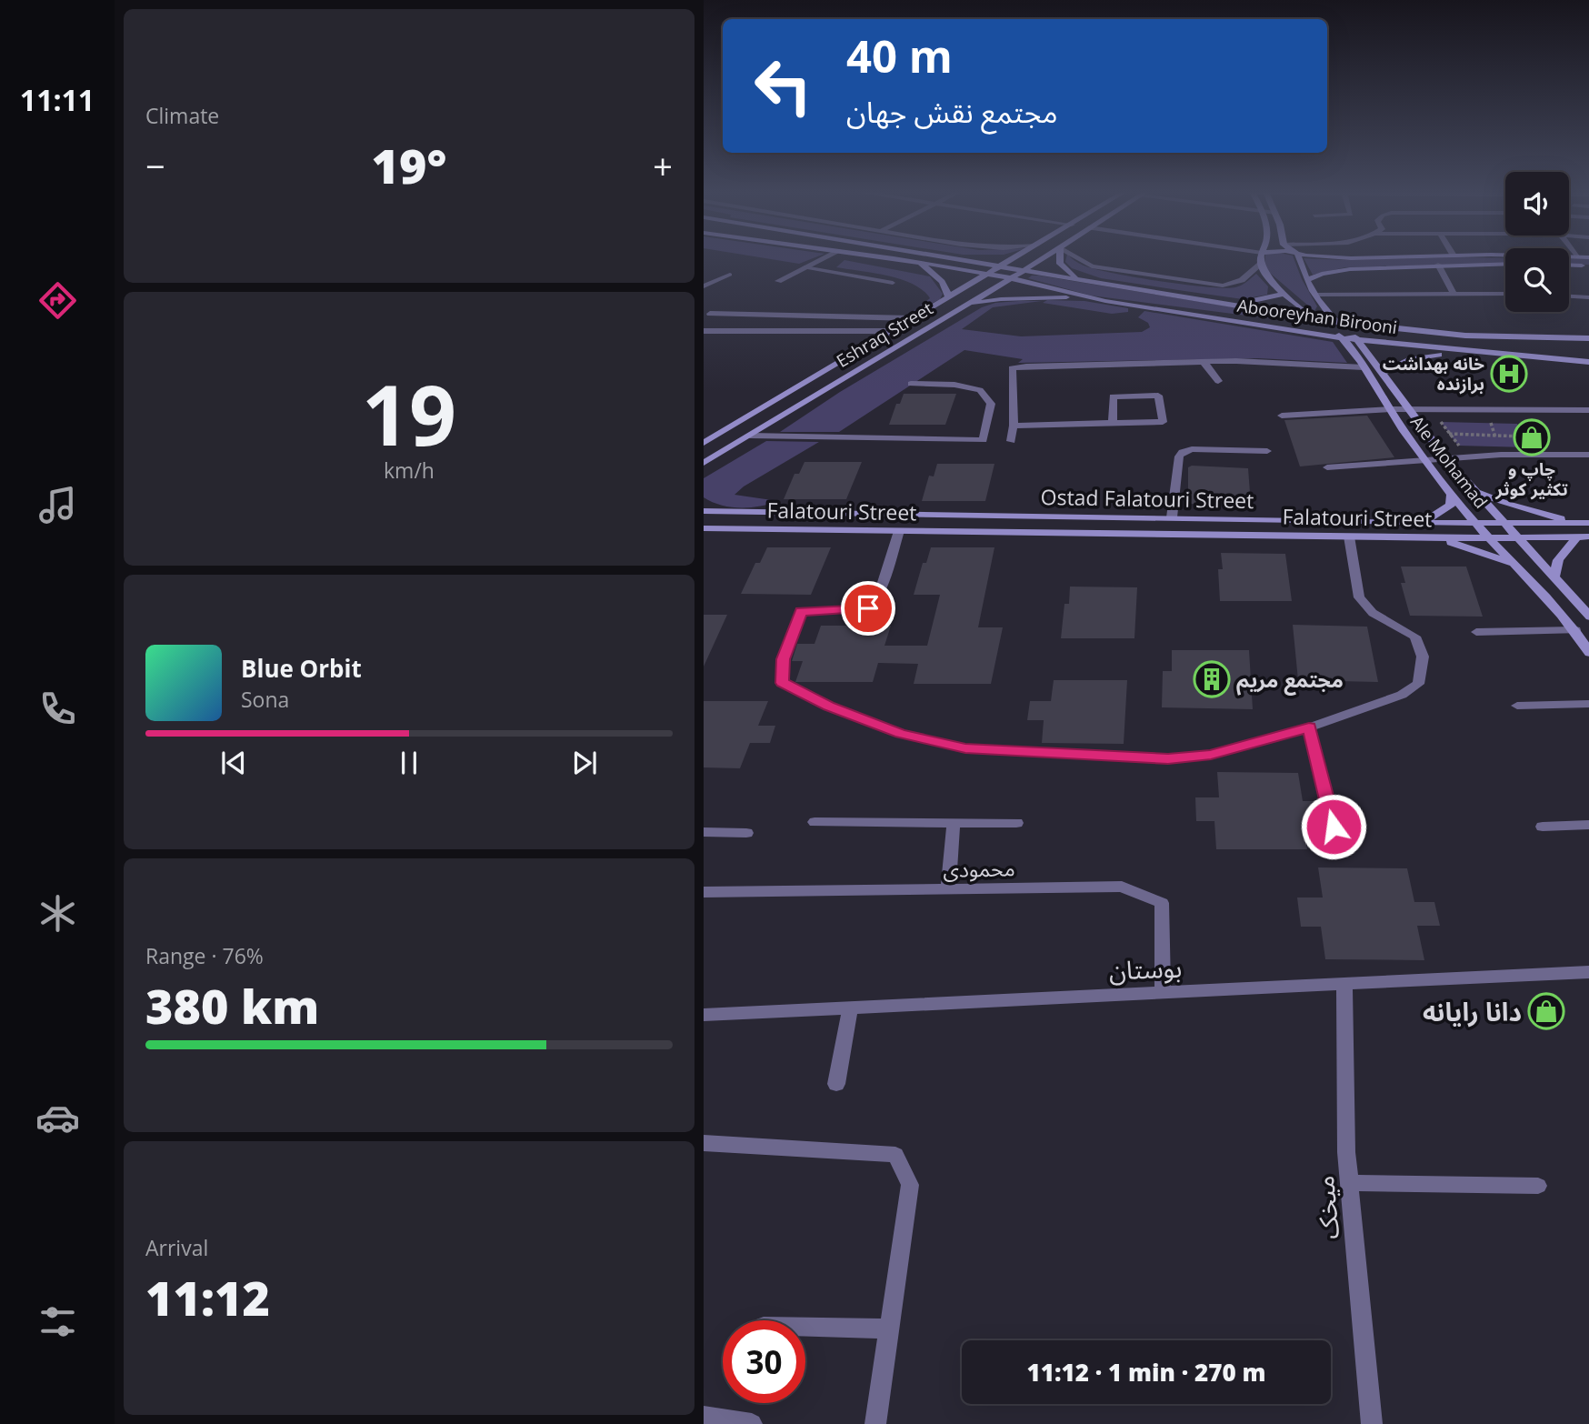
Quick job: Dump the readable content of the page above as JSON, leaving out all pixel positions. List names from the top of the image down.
{
  "streets": {
    "main road": [
      "Abooreyhan Birooni",
      "Eshraq Street",
      "Ale Mohamad",
      "Ostad Falatouri Street",
      "Falatouri Street"
    ],
    "street": ["محمودی", "بوستان", "میخک"]
  },
  "crossings": [
    ["Abooreyhan Birooni", "Eshraq Street"],
    ["Abooreyhan Birooni", "Ale Mohamad"],
    ["Ale Mohamad", "Ostad Falatouri Street"],
    ["Ale Mohamad", "Falatouri Street"],
    ["محمودی", "بوستان"],
    ["بوستان", "میخک"]
  ],
  "places": {
    "hospital": ["خانه بهداشت برازنده"],
    "shop": ["چاپ و تکثیر کوثر", "دانا رایانه"],
    "building": ["مجتمع مریم"]
  },
  "page": {
    "tabs": "11:11",
    "tile": [
      "Climate",
      ["19", "km/h"],
      ["Range · 76%", "380 km"],
      ["Arrival", "11:12"]
    ],
    "turn": ["40 m", "مجتمع نقش جهان"],
    "heat": ["−", "19°", "+"],
    "song": ["Blue Orbit", "Sona"],
    "limit": "30",
    "trip": "11:12 · 1 min · 270 m"
  }
}
